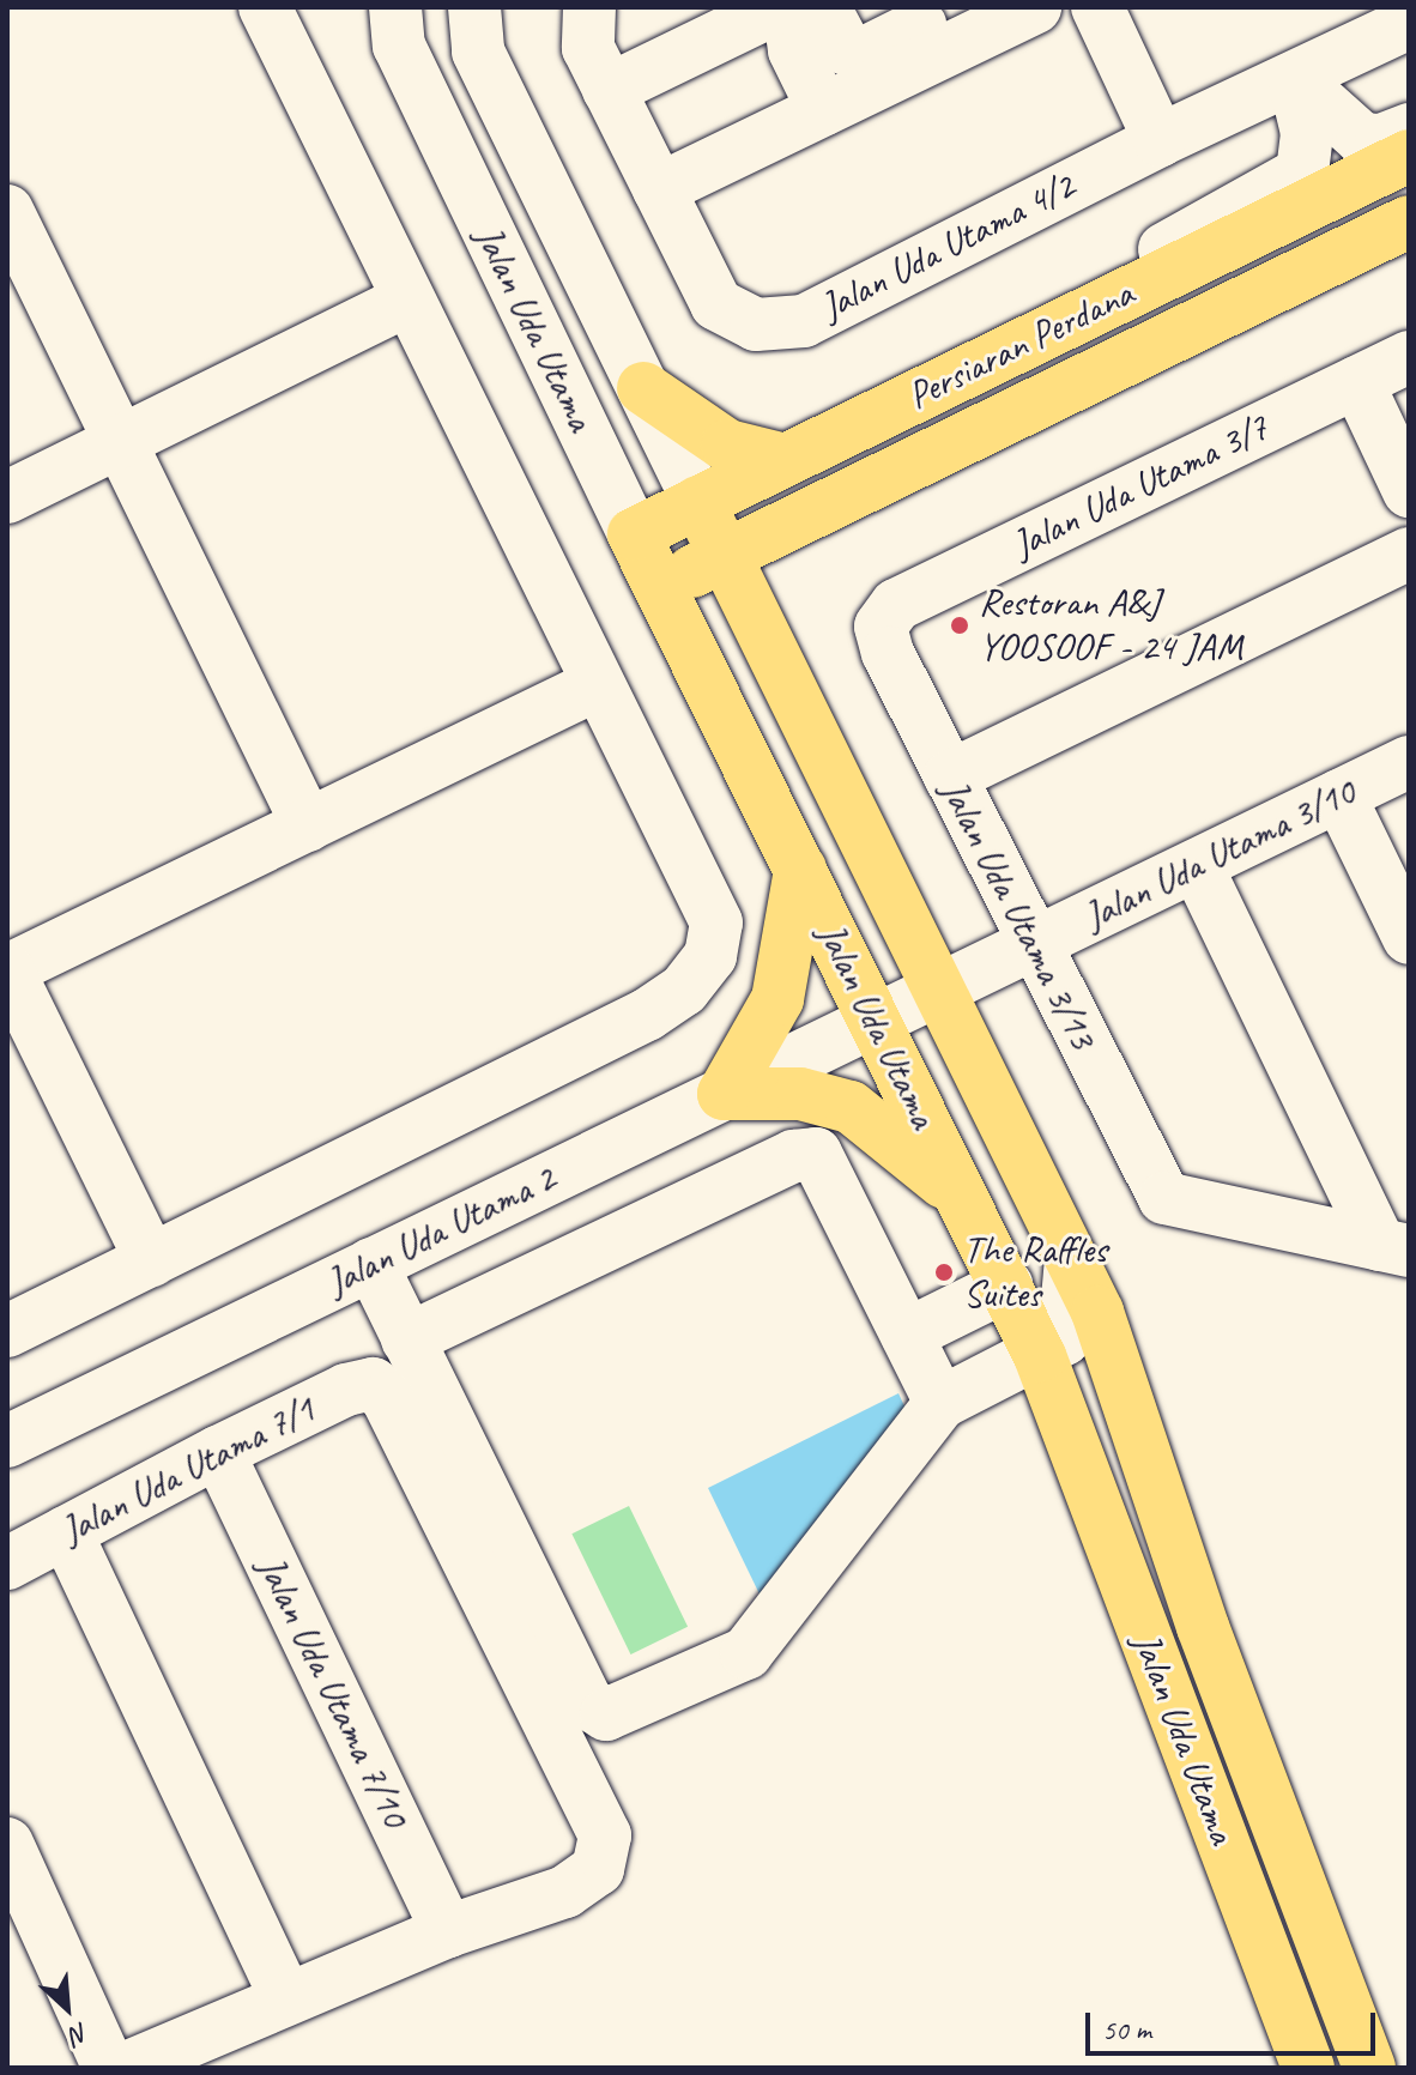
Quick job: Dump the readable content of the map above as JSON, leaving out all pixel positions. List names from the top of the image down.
{
  "streets": {
    "main road": ["Jalan Uda Utama", "Persiaran Perdana"],
    "street": [
      "Jalan Uda Utama 4/2",
      "Jalan Uda Utama 3/7",
      "Jalan Uda Utama 3/10",
      "Jalan Uda Utama 3/13",
      "Jalan Uda Utama 2",
      "Jalan Uda Utama 7/1",
      "Jalan Uda Utama 7/10"
    ]
  },
  "crossings": [
    ["Jalan Uda Utama", "Persiaran Perdana"],
    ["Jalan Uda Utama", "Jalan Uda Utama 3/10"],
    ["Jalan Uda Utama", "Jalan Uda Utama 2"],
    ["Jalan Uda Utama 3/7", "Jalan Uda Utama 3/13"],
    ["Jalan Uda Utama 3/10", "Jalan Uda Utama 3/13"],
    ["Jalan Uda Utama 3/10", "Jalan Uda Utama 2"],
    ["Jalan Uda Utama 7/1", "Jalan Uda Utama 7/10"]
  ],
  "places": ["Restoran A&J YOOSOOF - 24 JAM", "The Raffles Suites"],
  "scale_bar": "50 m",
  "north": "bottom right"
}
